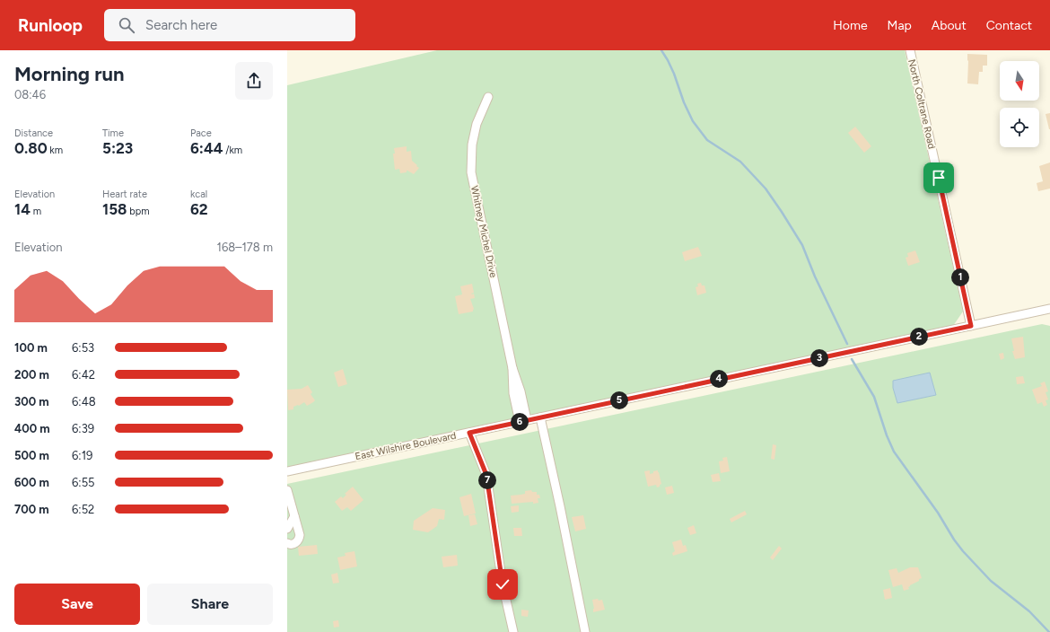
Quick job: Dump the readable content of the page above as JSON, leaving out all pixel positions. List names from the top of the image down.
{
  "streets": {
    "street": ["North Coltrane Road", "Whitney Michel Drive", "East Wilshire Boulevard"]
  },
  "crossings": [
    ["North Coltrane Road", "East Wilshire Boulevard"],
    ["Whitney Michel Drive", "East Wilshire Boulevard"]
  ],
  "north": "bottom",
  "page": {
    "header": "Runloop",
    "search": "Search here",
    "nav": [
      "Home",
      "Map",
      "About",
      "Contact"
    ],
    "heading": ["Morning run", "08:46"],
    "stats": [
      ["Distance", "0.80 km"],
      ["Time", "5:23"],
      ["Pace", "6:44 /km"],
      ["Elevation", "14 m"],
      ["Heart rate", "158 bpm"],
      ["kcal", "62"]
    ],
    "chart": ["Elevation", "168–178 m"],
    "pins": [
      "1",
      "2",
      "3",
      "4",
      "5",
      "6",
      "7"
    ],
    "list": [
      {
        "name": "100 m",
        "note": "6:53"
      },
      {
        "name": "200 m",
        "note": "6:42"
      },
      {
        "name": "300 m",
        "note": "6:48"
      },
      {
        "name": "400 m",
        "note": "6:39"
      },
      {
        "name": "500 m",
        "note": "6:19"
      },
      {
        "name": "600 m",
        "note": "6:55"
      },
      {
        "name": "700 m",
        "note": "6:52"
      }
    ],
    "buttons": ["Save", "Share"]
  }
}
